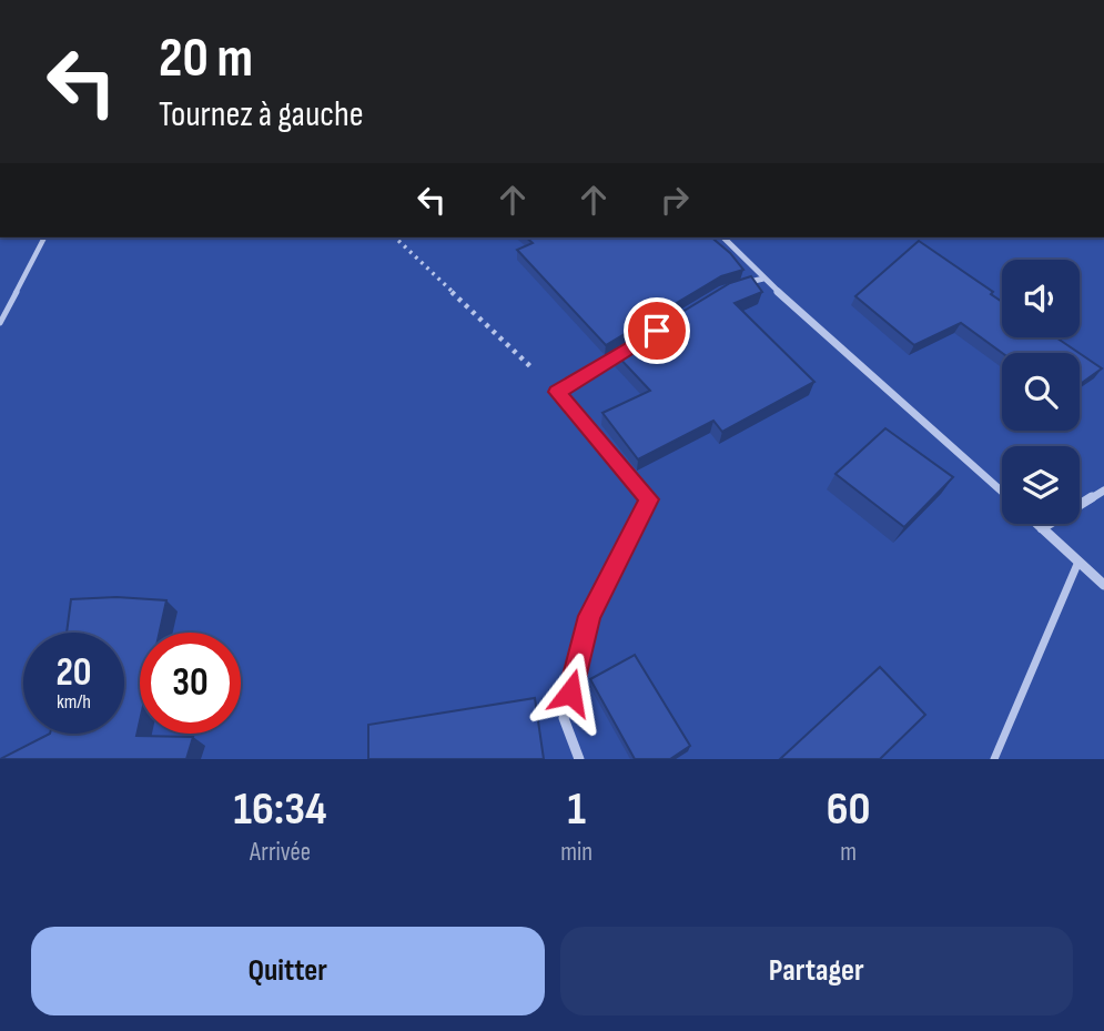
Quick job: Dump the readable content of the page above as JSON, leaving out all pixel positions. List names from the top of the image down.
{
  "page": {
    "turn": ["20 m", "Tournez à gauche"],
    "speed": "20 km/h",
    "limit": "30",
    "eta": [
      "16:34",
      "Arrivée",
      "1",
      "min",
      "60",
      "m"
    ],
    "buttons": ["Quitter", "Partager"]
  }
}
